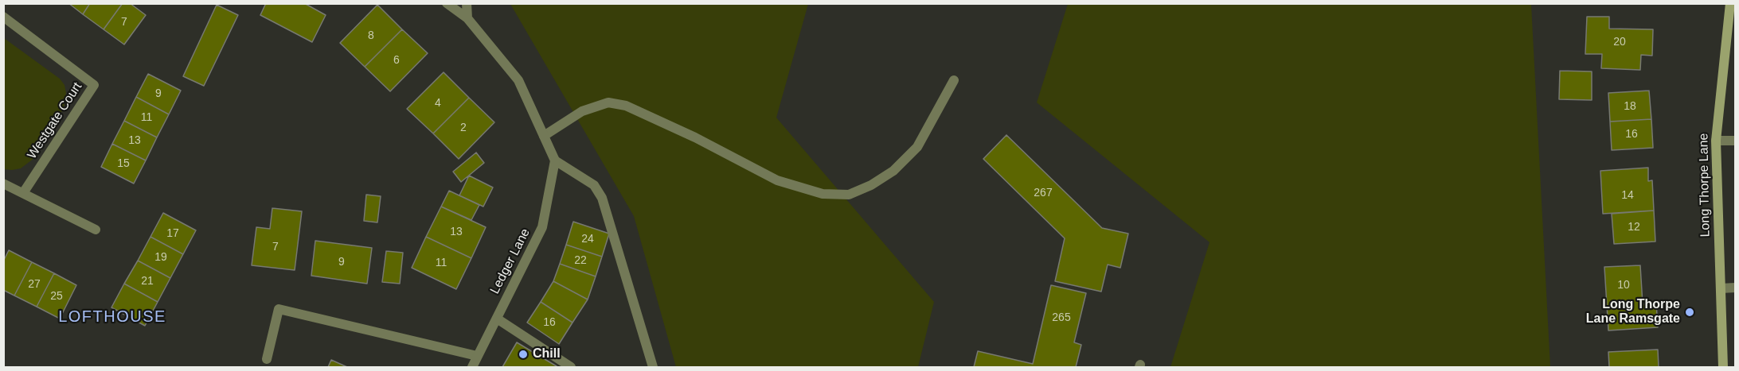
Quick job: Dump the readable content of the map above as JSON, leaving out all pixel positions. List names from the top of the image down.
{
  "streets": {
    "main road": ["Long Thorpe Lane"],
    "street": ["Westgate Court", "Ledger Lane"]
  },
  "districts": ["LOFTHOUSE"],
  "places": ["Long Thorpe Lane Ramsgate", "Chill"],
  "house_numbers": [
    "7",
    "8",
    "20",
    "6",
    "9",
    "4",
    "18",
    "11",
    "2",
    "16",
    "13",
    "15",
    "267",
    "14",
    "12",
    "13",
    "17",
    "24",
    "7",
    "19",
    "22",
    "9",
    "11",
    "21",
    "27",
    "10",
    "25",
    "265",
    "16"
  ]
}
